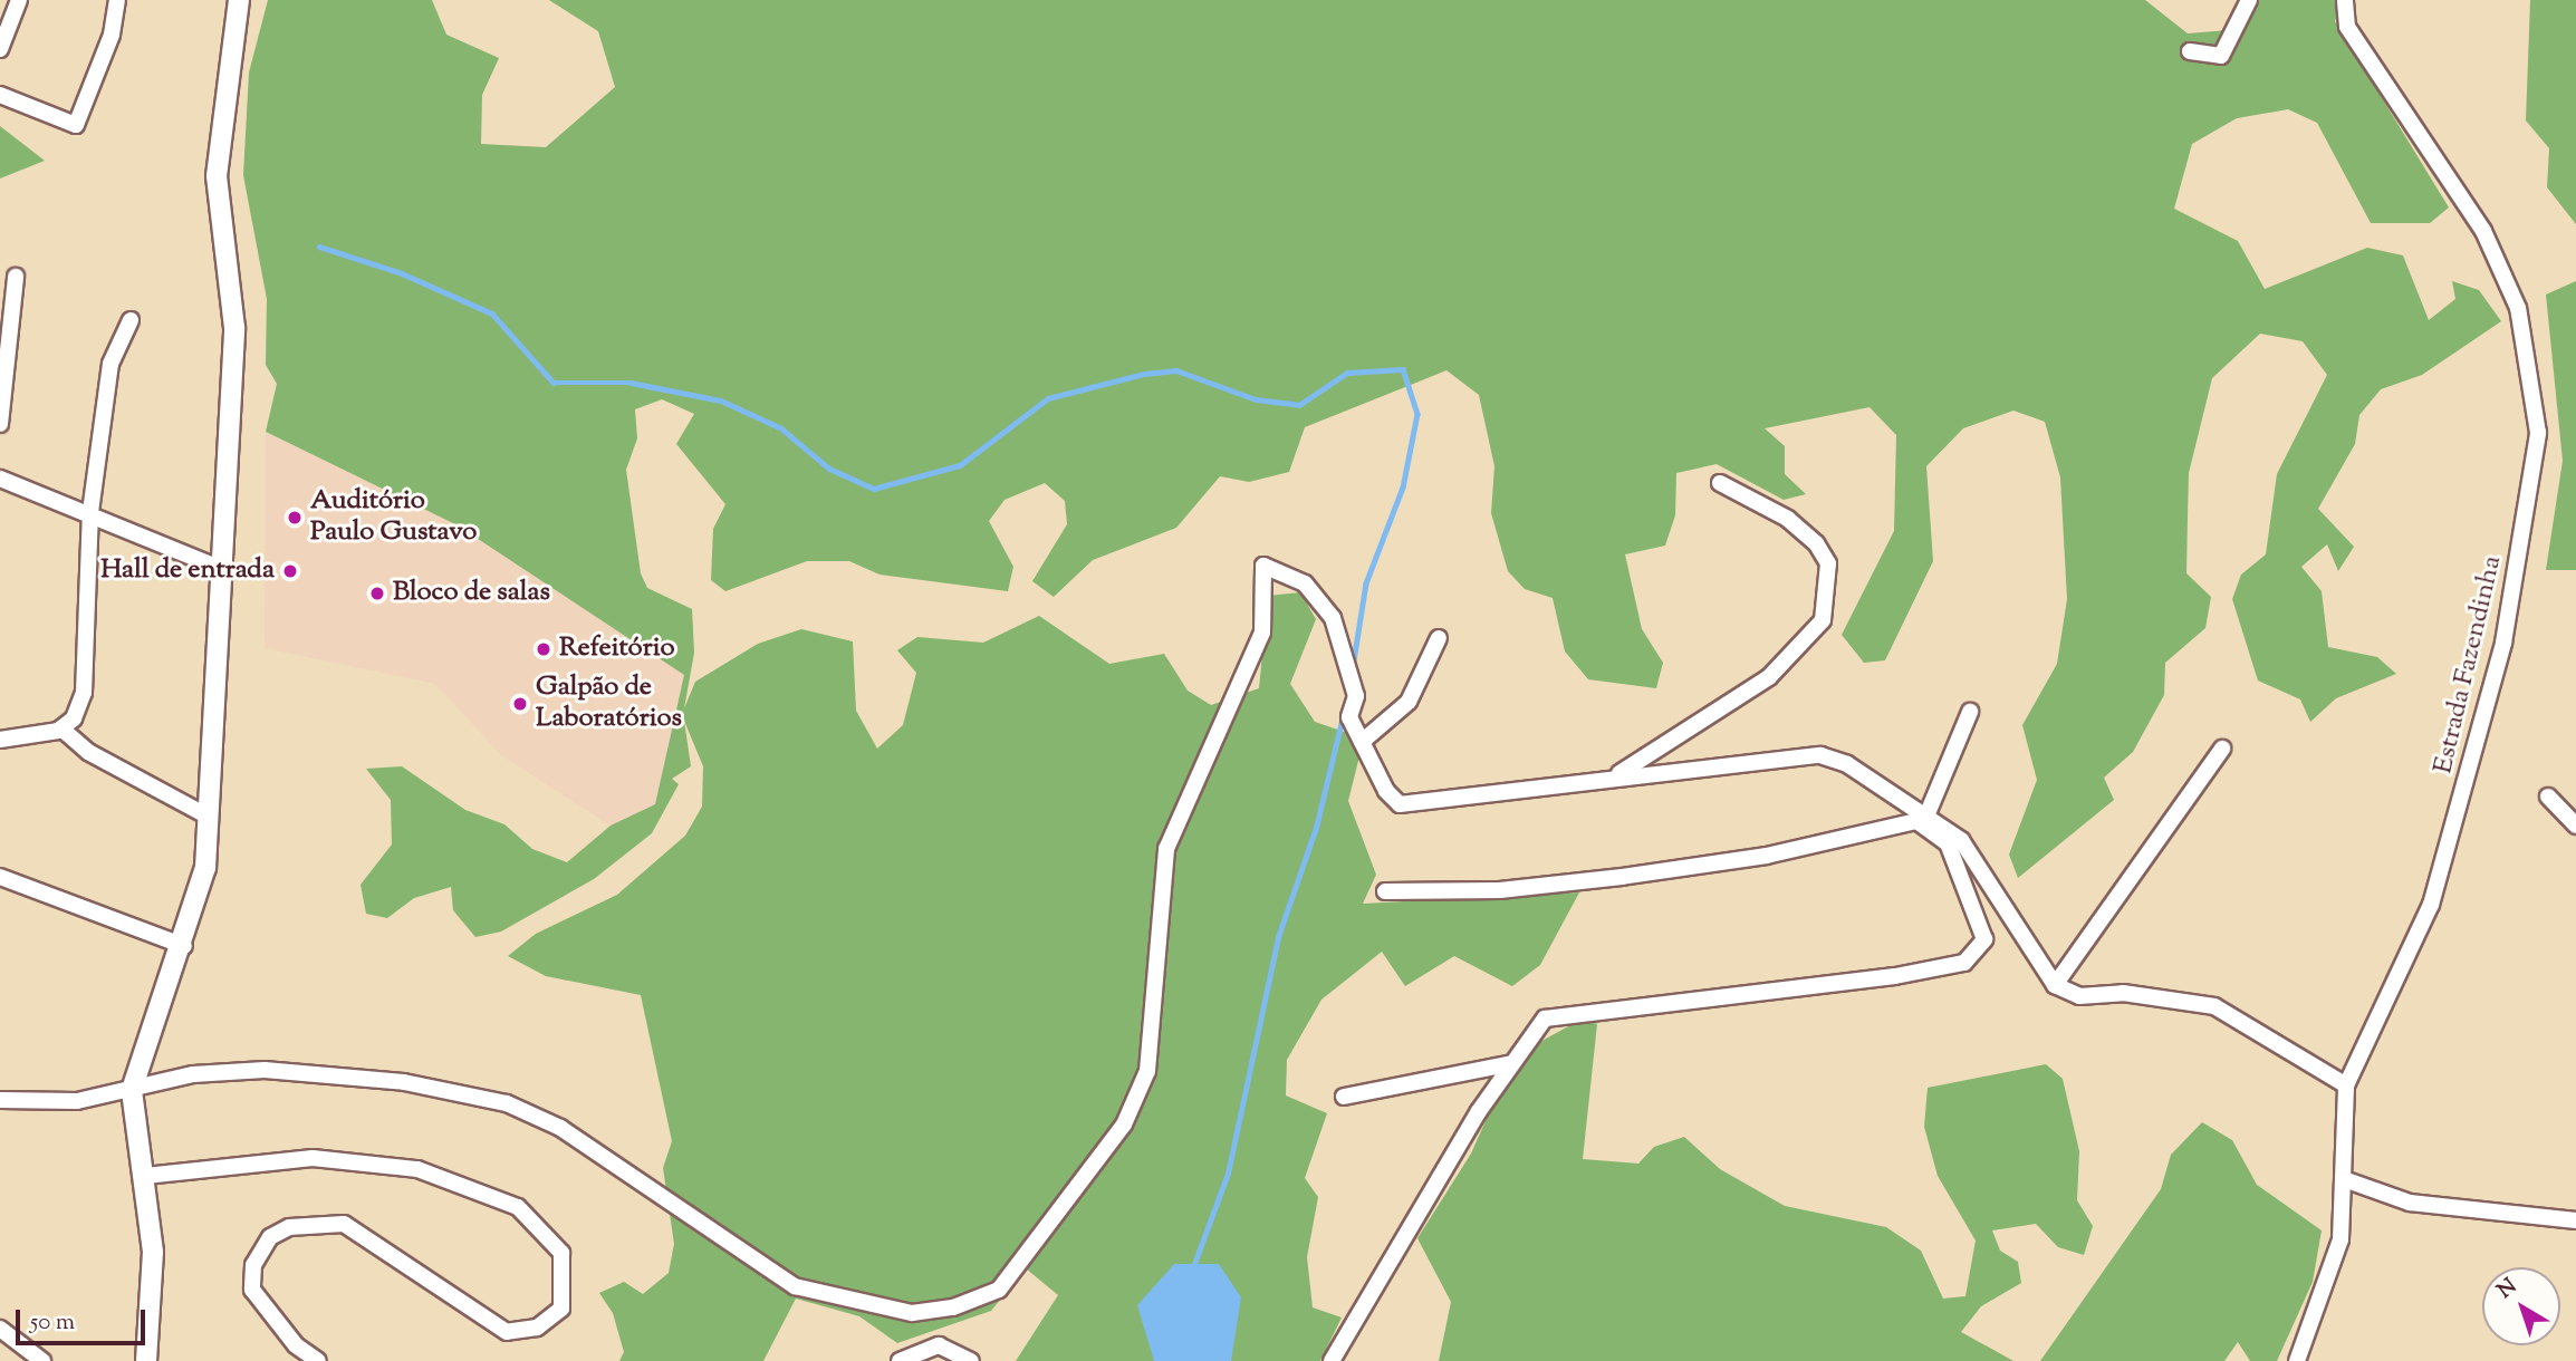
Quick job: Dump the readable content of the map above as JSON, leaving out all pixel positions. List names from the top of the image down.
{
  "streets": {
    "street": ["Estrada Fazendinha"]
  },
  "places": [
    "Auditório Paulo Gustavo",
    "Hall de entrada",
    "Bloco de salas",
    "Refeitório",
    "Galpão de Laboratórios"
  ],
  "scale_bar": "50 m",
  "north": "top left"
}
